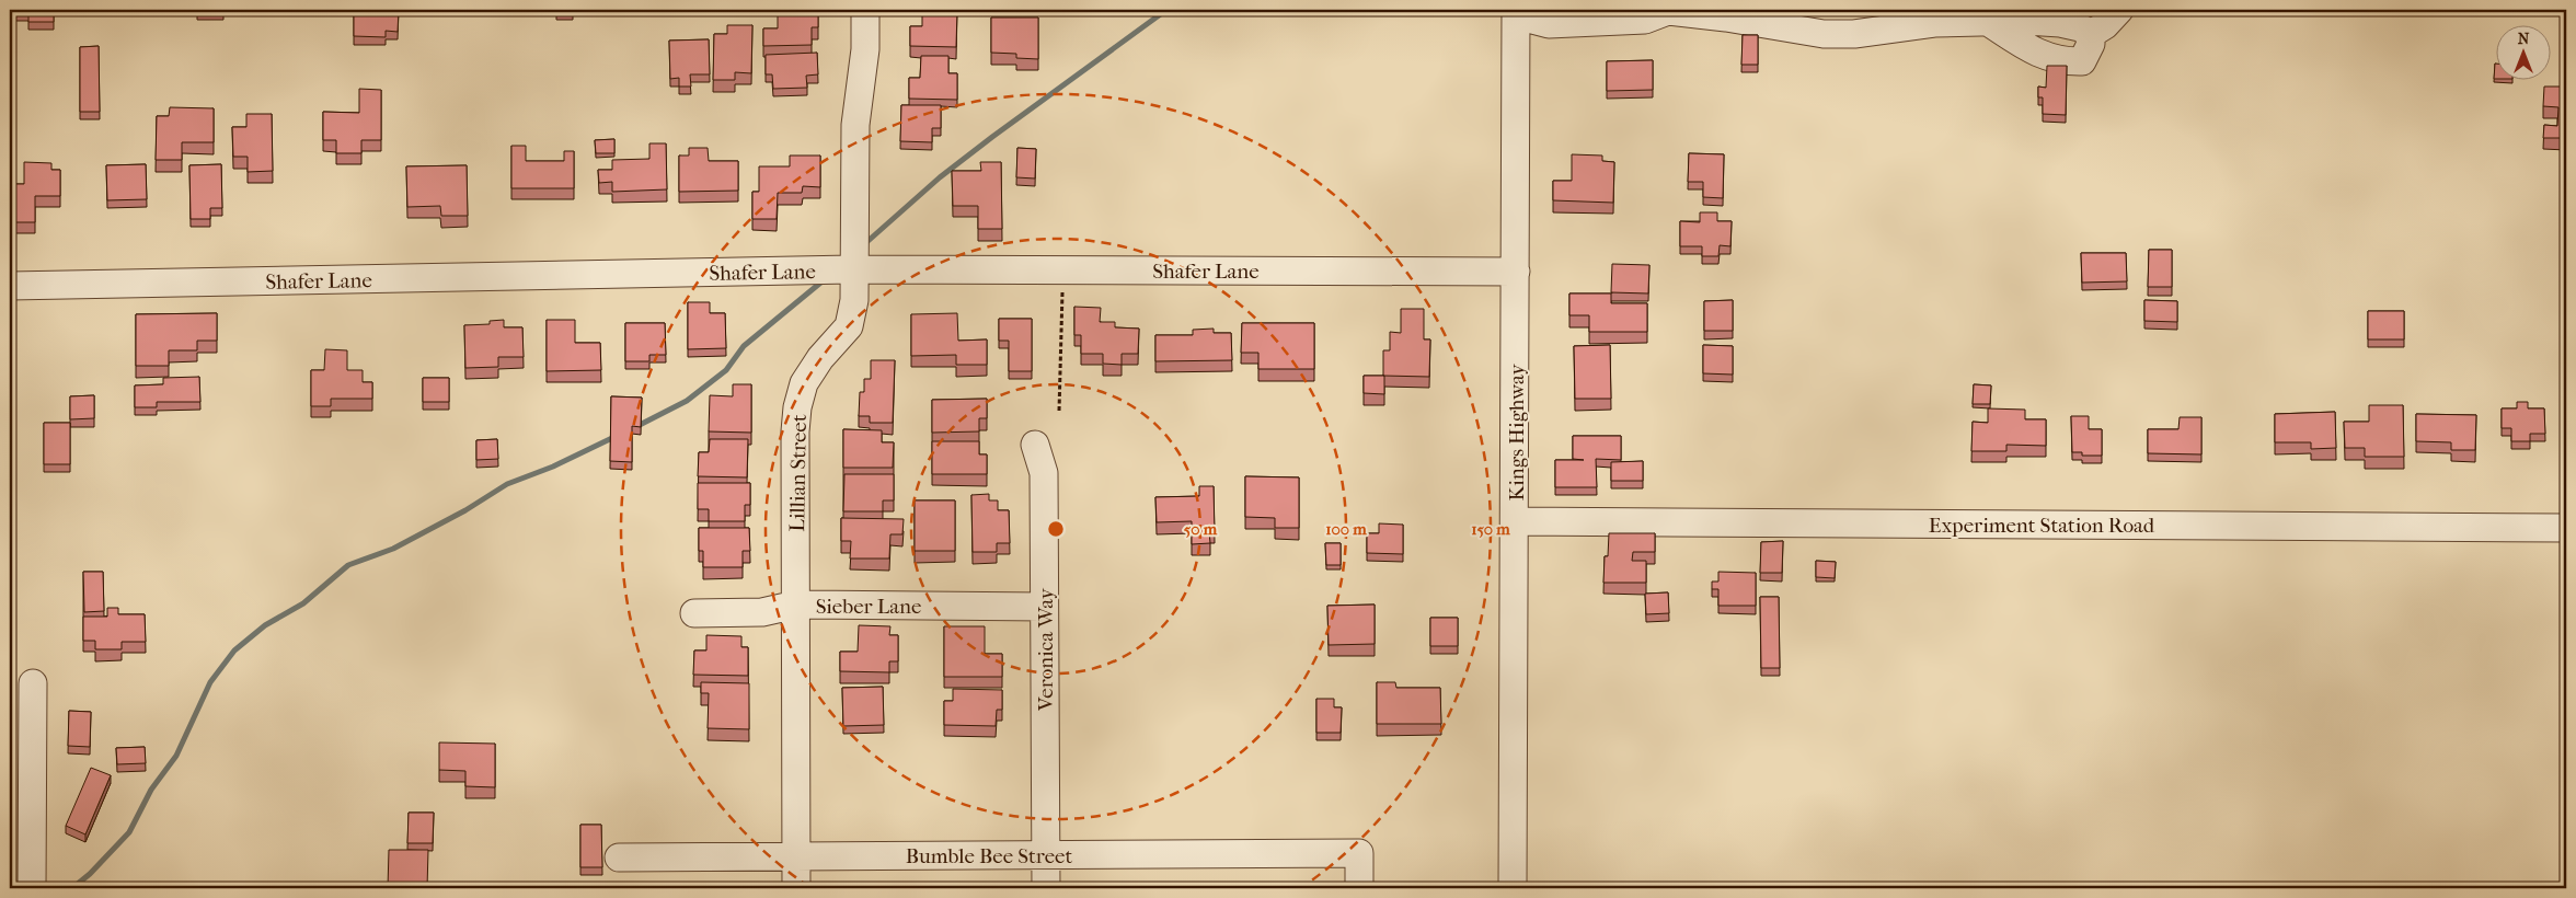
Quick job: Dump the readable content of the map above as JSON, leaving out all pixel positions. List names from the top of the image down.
{
  "streets": {
    "street": [
      "Shafer Lane",
      "Kings Highway",
      "Lillian Street",
      "Experiment Station Road",
      "Sieber Lane",
      "Veronica Way",
      "Bumble Bee Street"
    ]
  },
  "crossings": [
    ["Shafer Lane", "Kings Highway"],
    ["Shafer Lane", "Lillian Street"],
    ["Kings Highway", "Experiment Station Road"],
    ["Lillian Street", "Sieber Lane"],
    ["Lillian Street", "Bumble Bee Street"],
    ["Sieber Lane", "Veronica Way"],
    ["Veronica Way", "Bumble Bee Street"]
  ],
  "north": "top",
  "rings": ["50 m", "100 m", "150 m"]
}
